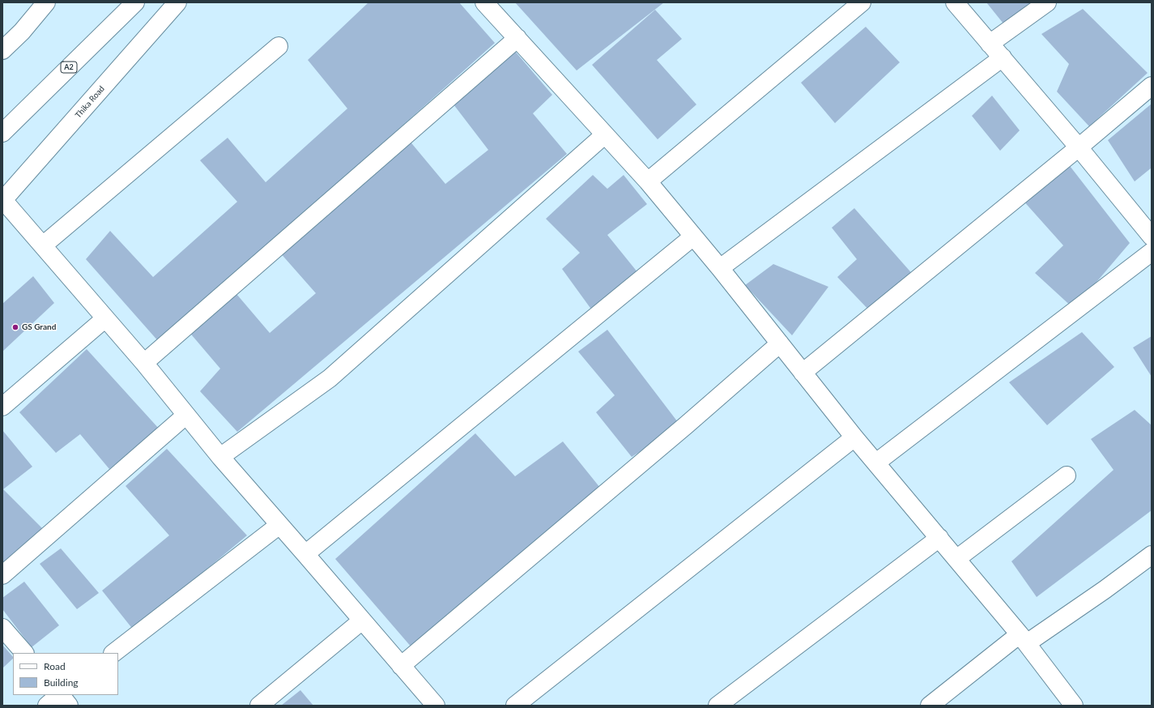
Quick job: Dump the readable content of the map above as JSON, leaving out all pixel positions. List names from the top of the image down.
{
  "streets": {
    "main road": ["A2", "Thika Road"]
  },
  "places": ["GS Grand"],
  "legend": ["Road", "Building"]
}
